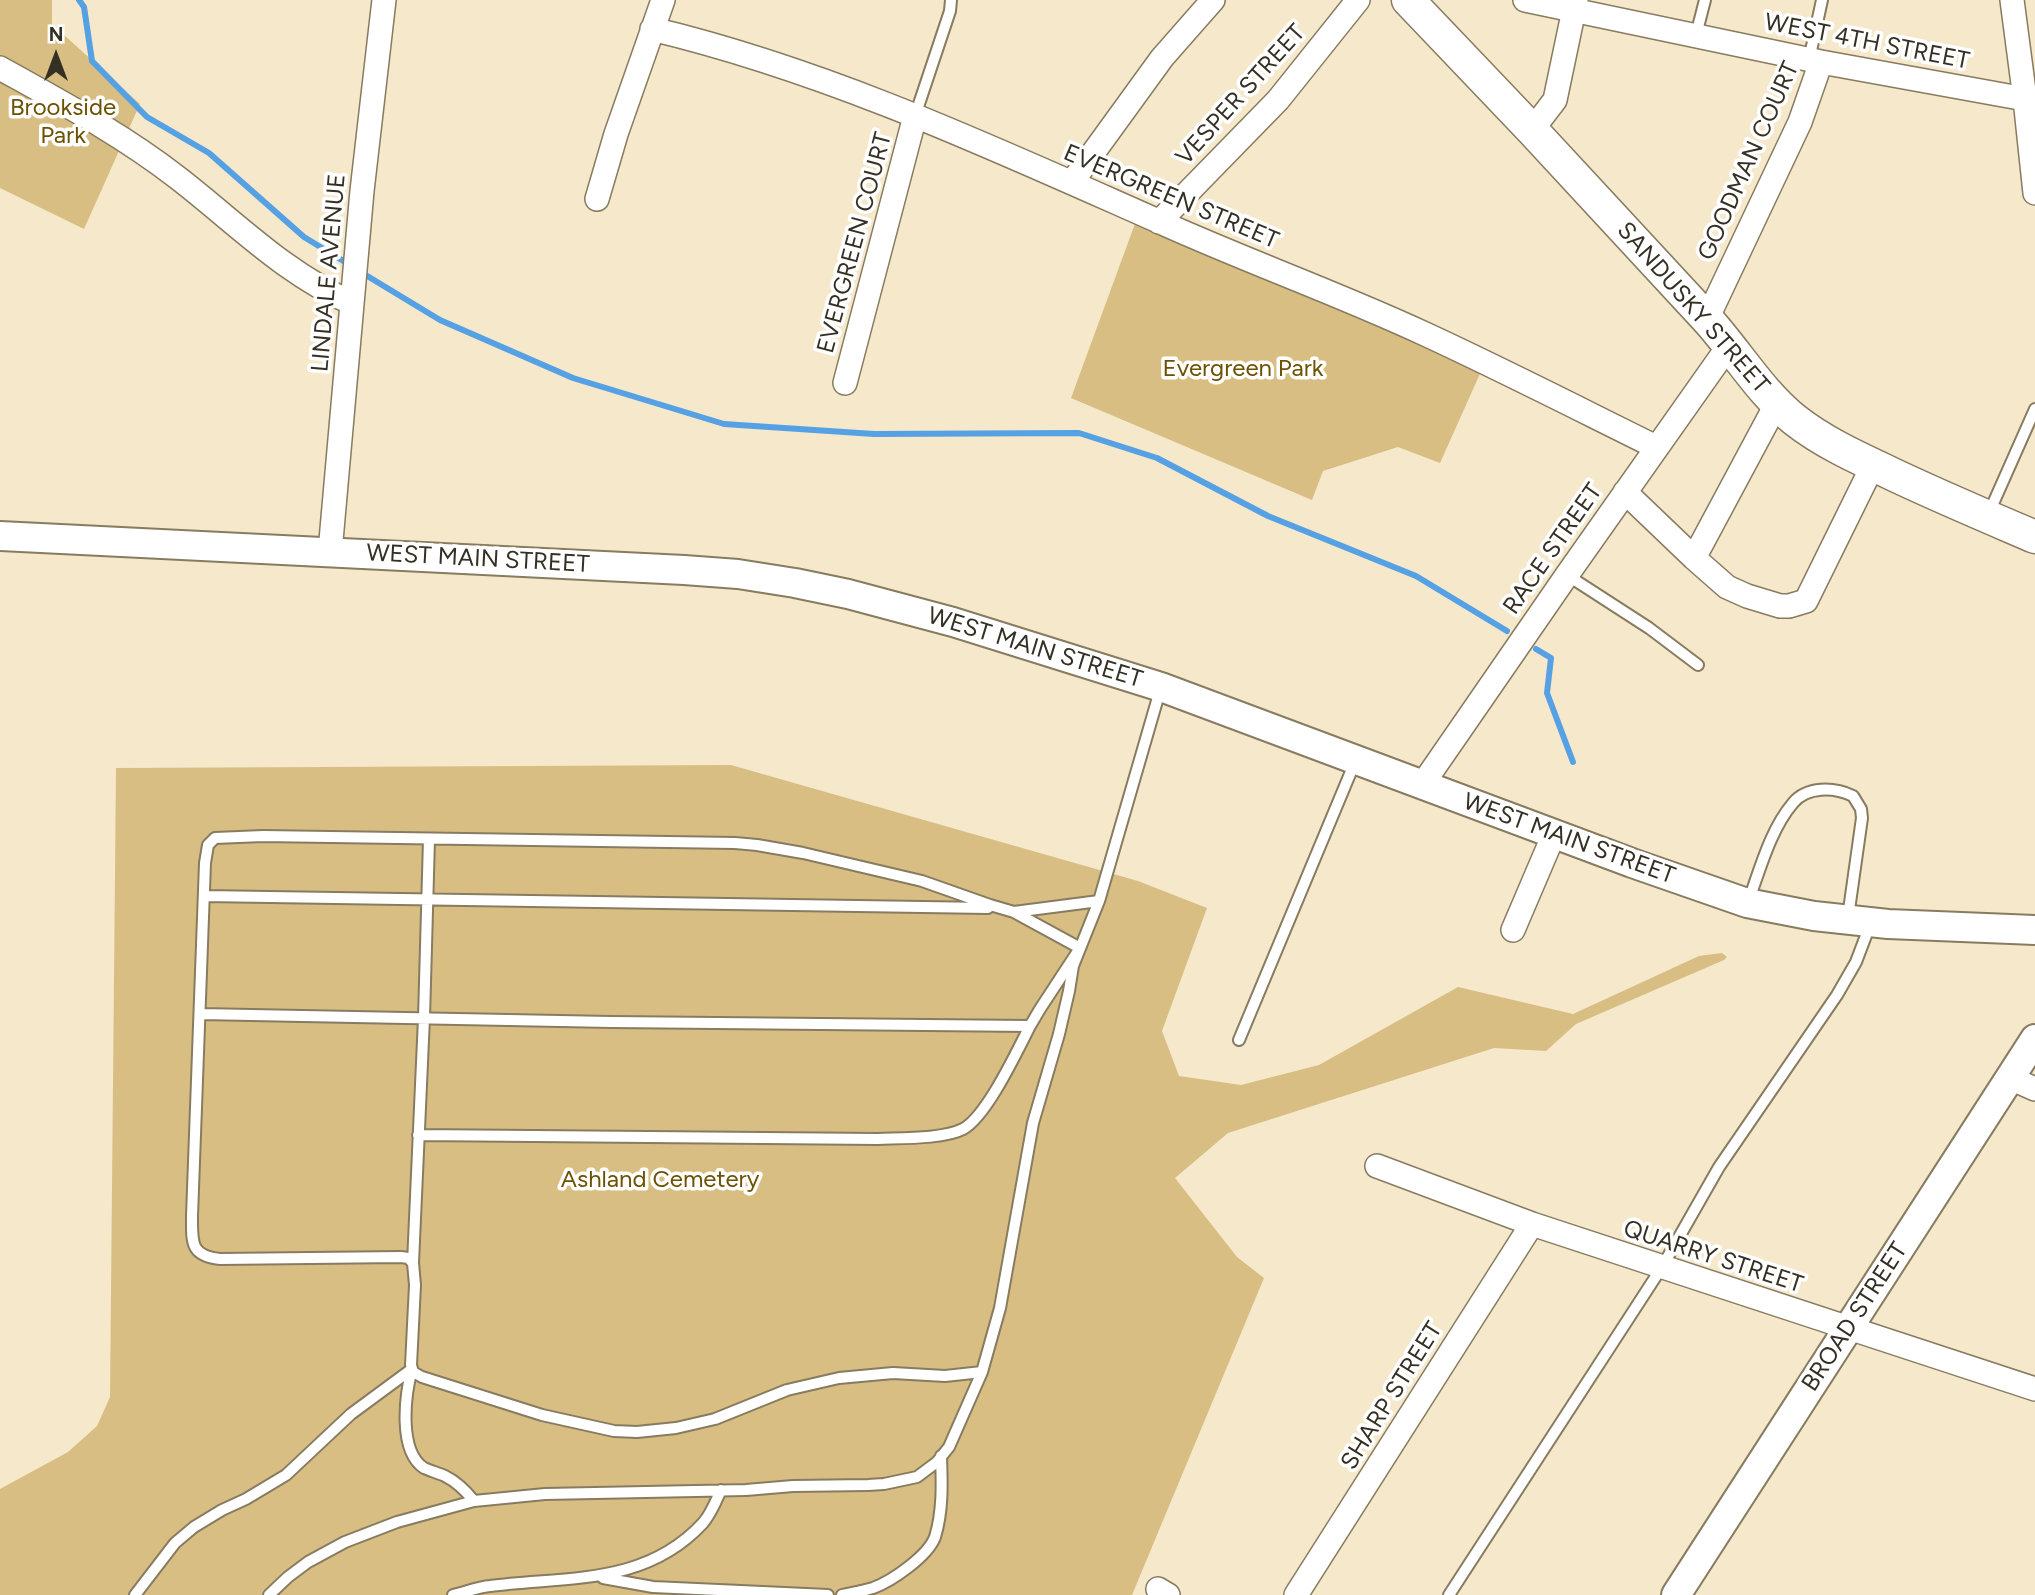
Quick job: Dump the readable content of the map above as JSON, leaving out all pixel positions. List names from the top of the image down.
{
  "streets": {
    "main road": ["SANDUSKY STREET"],
    "street": [
      "WEST 4TH STREET",
      "VESPER STREET",
      "GOODMAN COURT",
      "EVERGREEN STREET",
      "EVERGREEN COURT",
      "LINDALE AVENUE",
      "RACE STREET",
      "WEST MAIN STREET",
      "QUARRY STREET",
      "BROAD STREET",
      "SHARP STREET"
    ]
  },
  "crossings": [
    ["WEST 4TH STREET", "GOODMAN COURT"],
    ["VESPER STREET", "EVERGREEN STREET"],
    ["GOODMAN COURT", "SANDUSKY STREET"],
    ["EVERGREEN STREET", "EVERGREEN COURT"],
    ["EVERGREEN STREET", "RACE STREET"],
    ["LINDALE AVENUE", "WEST MAIN STREET"],
    ["SANDUSKY STREET", "RACE STREET"],
    ["RACE STREET", "WEST MAIN STREET"],
    ["QUARRY STREET", "BROAD STREET"],
    ["QUARRY STREET", "SHARP STREET"]
  ],
  "parks": ["Brookside Park", "Evergreen Park", "Ashland Cemetery"],
  "north": "top"
}
